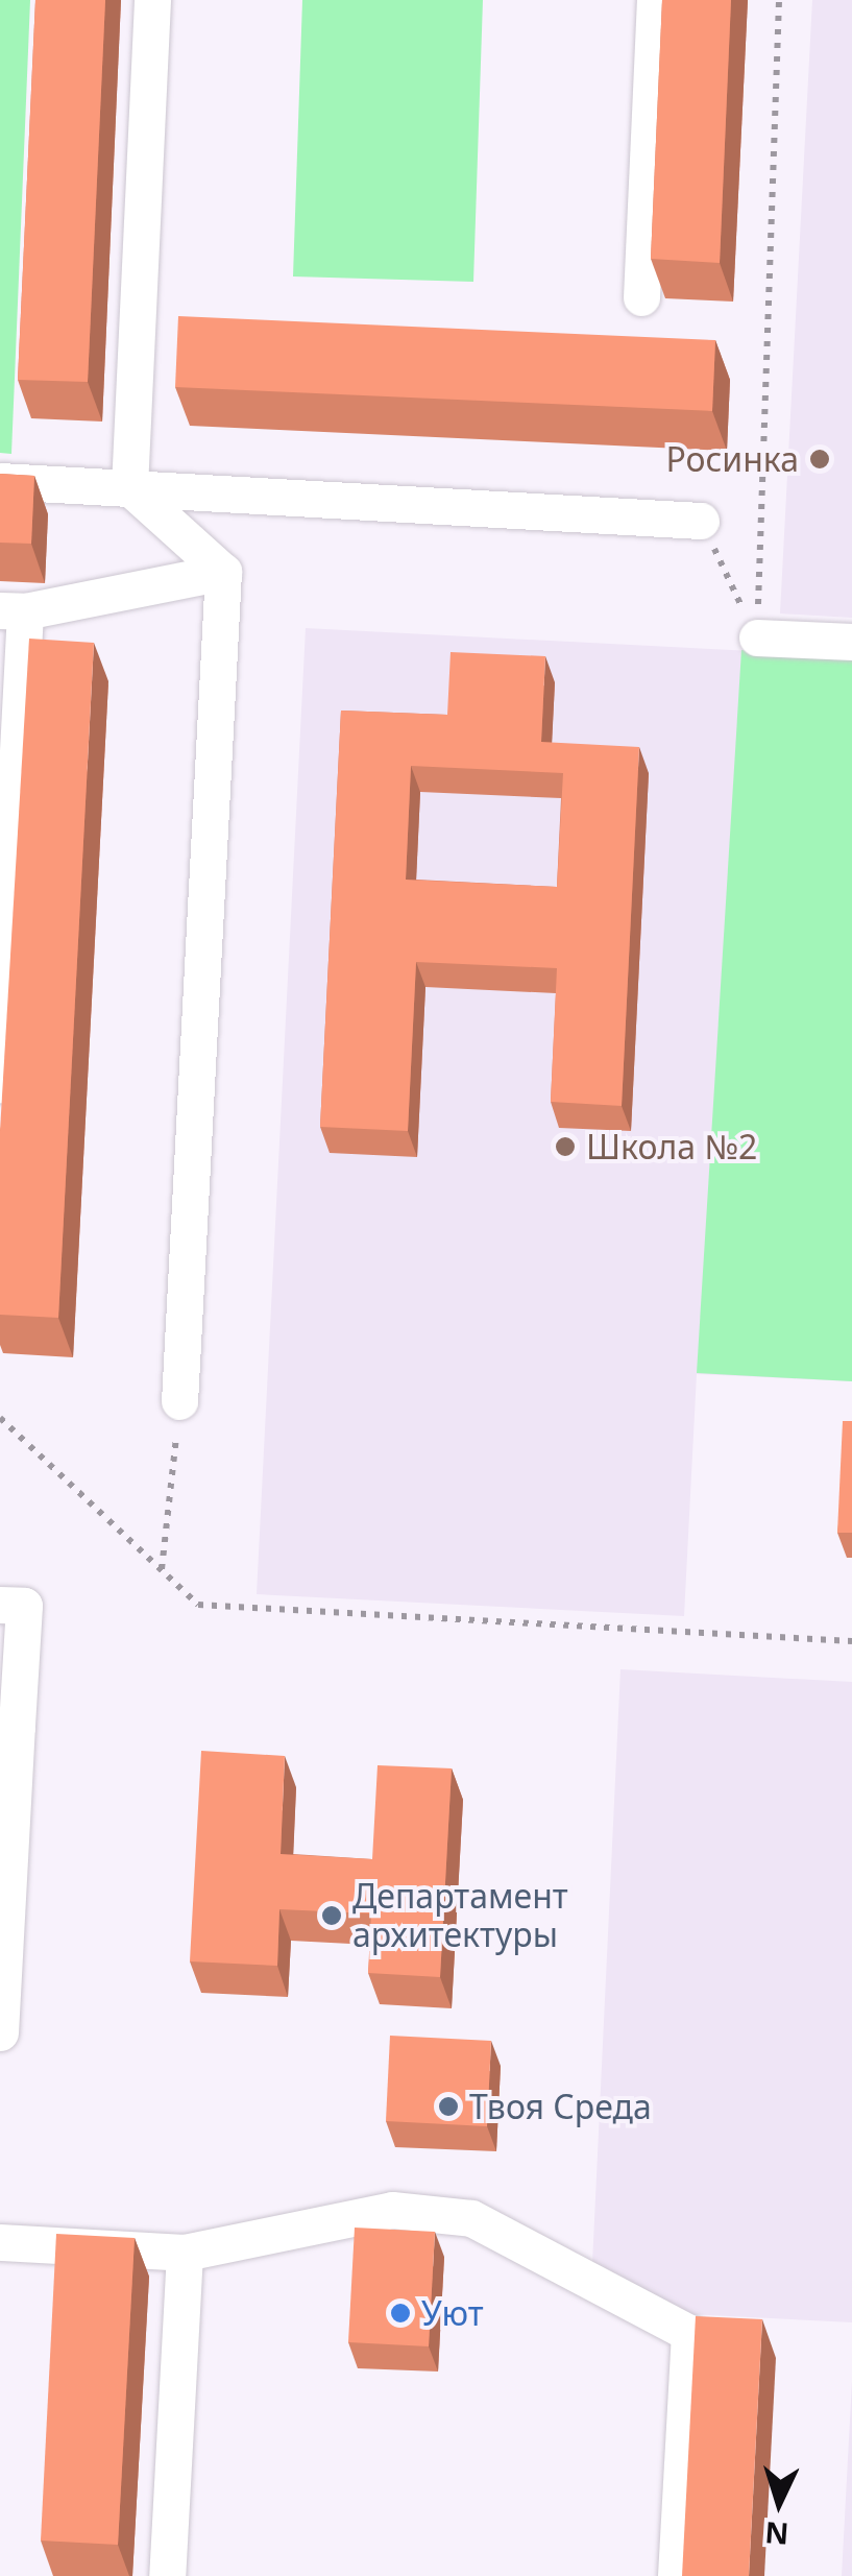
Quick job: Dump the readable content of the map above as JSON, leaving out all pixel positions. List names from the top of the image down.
{
  "places": [
    "Росинка",
    "Школа №2",
    "Департамент архитектуры",
    "Твоя Среда",
    "Уют"
  ],
  "north": "bottom"
}
